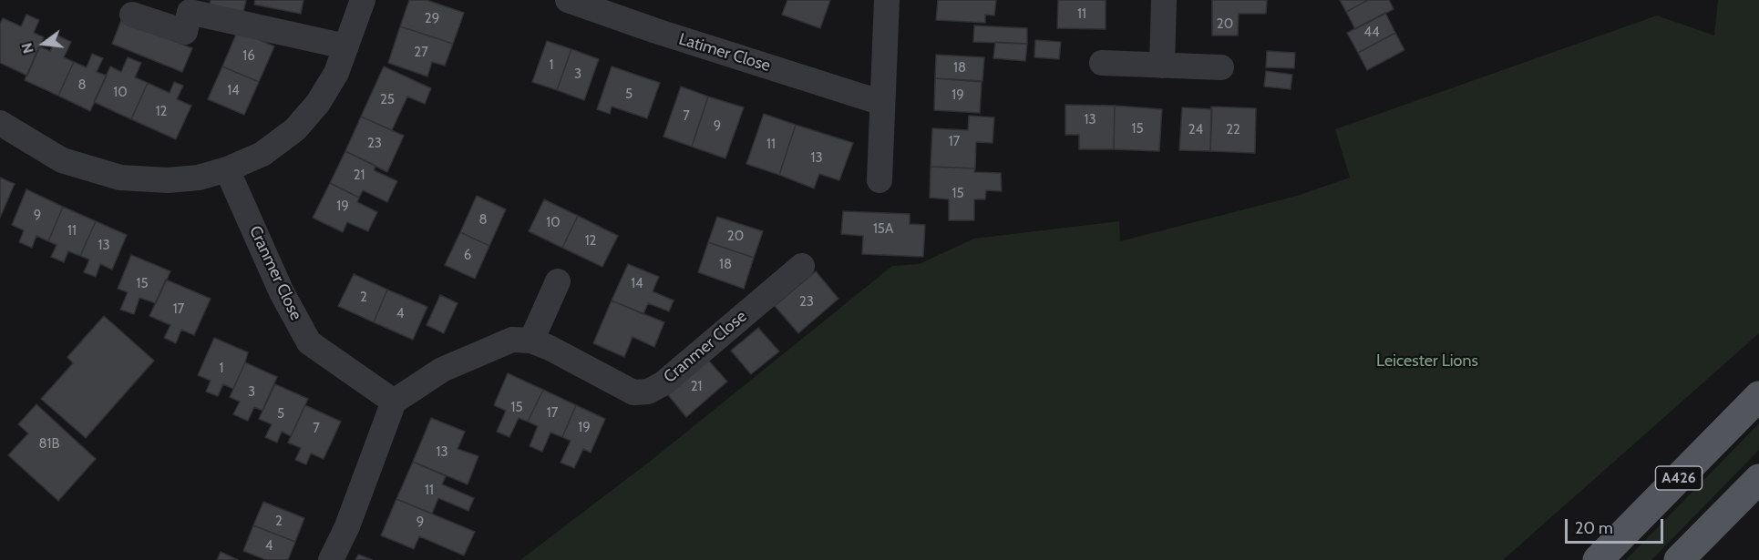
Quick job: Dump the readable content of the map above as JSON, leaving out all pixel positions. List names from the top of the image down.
{
  "streets": {
    "main road": ["A426"],
    "street": ["Latimer Close", "Cranmer Close"]
  },
  "parks": ["Leicester Lions"],
  "house_numbers": [
    "11",
    "29",
    "20",
    "44",
    "27",
    "16",
    "1",
    "18",
    "3",
    "8",
    "14",
    "10",
    "5",
    "19",
    "25",
    "12",
    "7",
    "13",
    "9",
    "15",
    "24",
    "22",
    "17",
    "23",
    "11",
    "13",
    "21",
    "15",
    "19",
    "9",
    "8",
    "10",
    "15A",
    "11",
    "20",
    "12",
    "13",
    "6",
    "18",
    "15",
    "14",
    "2",
    "23",
    "17",
    "4",
    "1",
    "21",
    "3",
    "15",
    "17",
    "5",
    "19",
    "7",
    "81B",
    "13",
    "11",
    "2",
    "9",
    "4"
  ],
  "scale_bar": "20 m",
  "north": "left"
}
